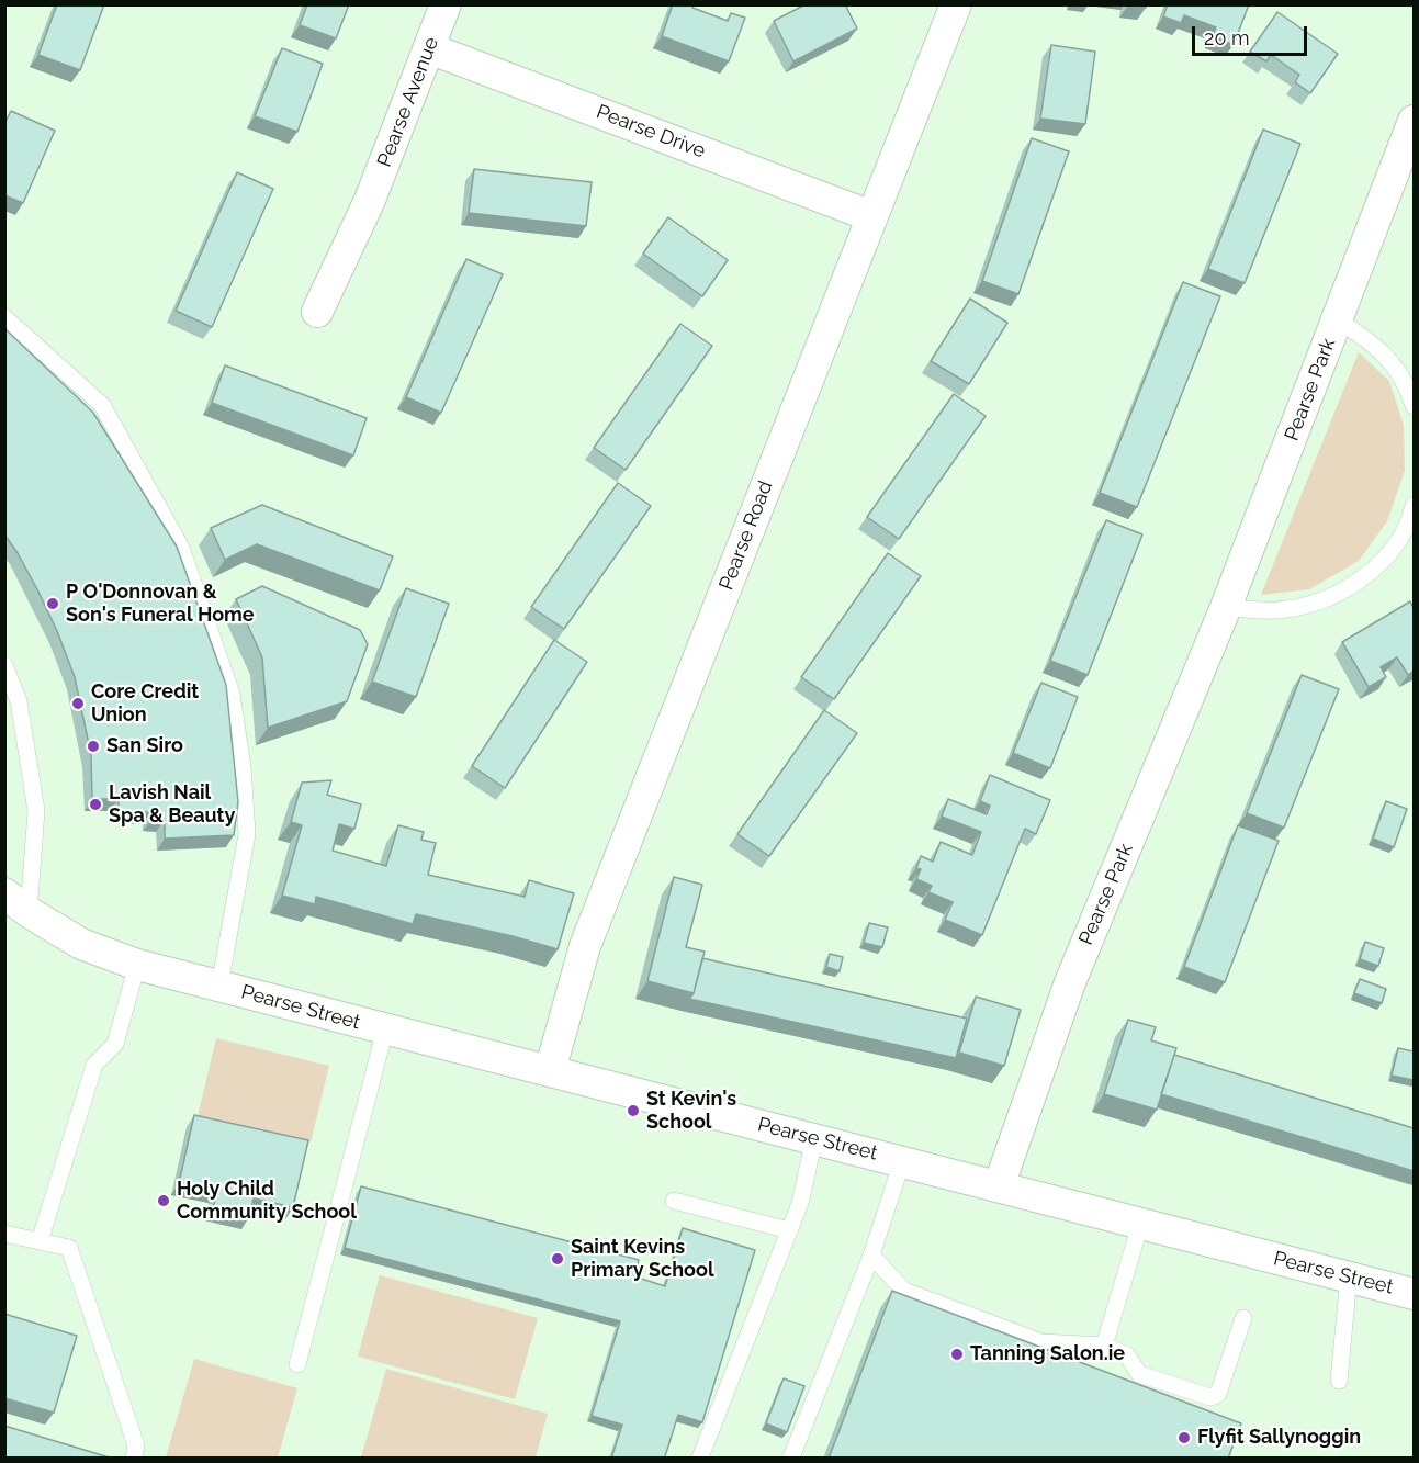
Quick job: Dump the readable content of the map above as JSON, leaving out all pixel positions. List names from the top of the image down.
{
  "streets": {
    "street": [
      "Pearse Avenue",
      "Pearse Drive",
      "Pearse Park",
      "Pearse Road",
      "Pearse Street"
    ]
  },
  "crossings": [
    ["Pearse Avenue", "Pearse Drive"],
    ["Pearse Drive", "Pearse Road"],
    ["Pearse Park", "Pearse Street"],
    ["Pearse Road", "Pearse Street"]
  ],
  "places": [
    "P O'Donnovan & Son's Funeral Home",
    "Core Credit Union",
    "San Siro",
    "Lavish Nail Spa & Beauty",
    "St Kevin's School",
    "Holy Child Community School",
    "Saint Kevins Primary School",
    "Tanning Salon.ie",
    "Flyfit Sallynoggin"
  ],
  "scale_bar": "20 m"
}
